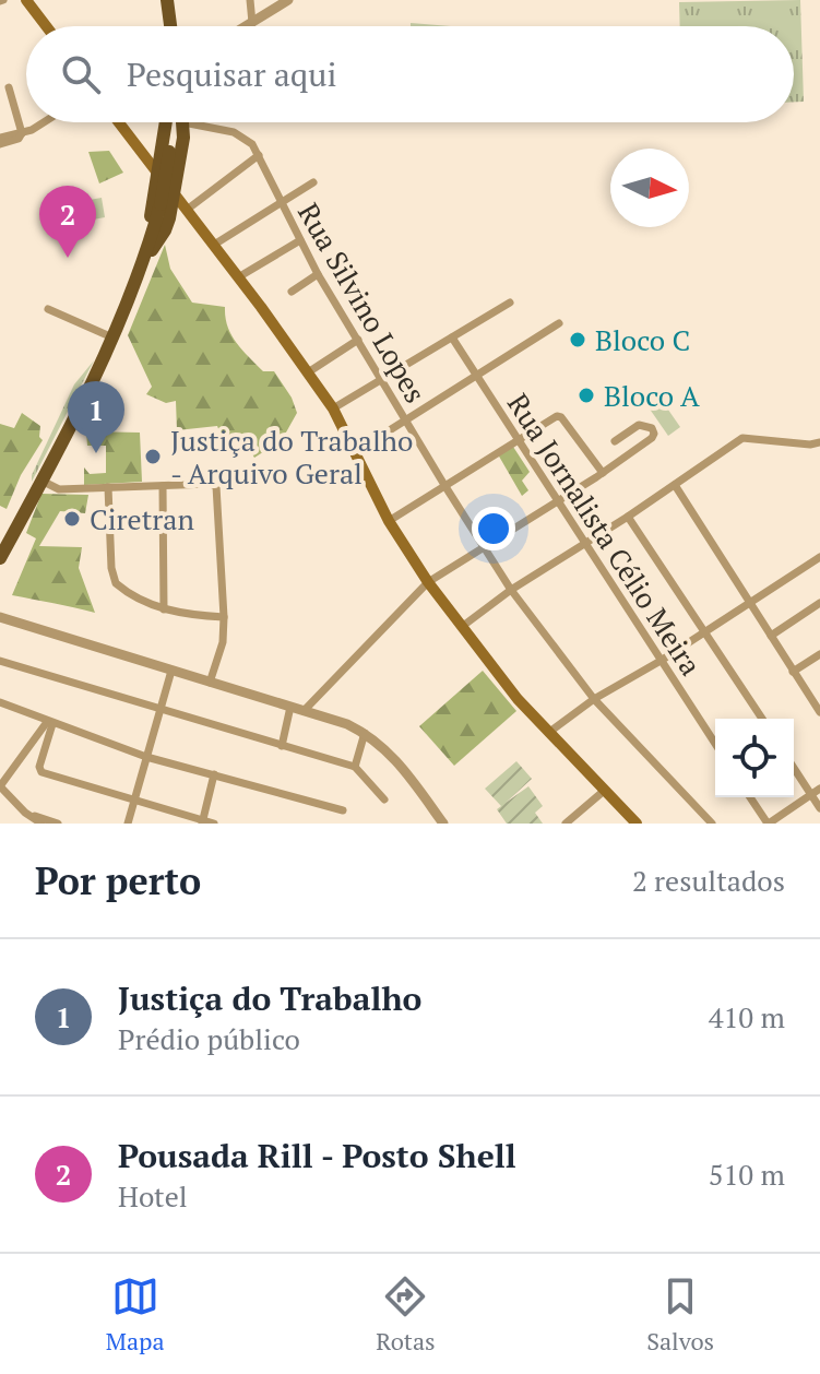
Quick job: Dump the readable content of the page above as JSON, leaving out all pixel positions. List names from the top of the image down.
{
  "streets": {
    "street": ["Rua Silvino Lopes", "Rua Jornalista Célio Meira"]
  },
  "places": [
    "Bloco C",
    "Bloco A",
    "Justiça do Trabalho - Arquivo Geral",
    "Ciretran"
  ],
  "north": "right",
  "page": {
    "search": "Pesquisar aqui",
    "pins": ["2", "1"],
    "heading": ["Por perto", "2 resultados"],
    "list": [
      {
        "mark": "1",
        "name": "Justiça do Trabalho",
        "note": "Prédio público",
        "value": "410 m"
      },
      {
        "mark": "2",
        "name": "Pousada Rill - Posto Shell",
        "note": "Hotel",
        "value": "510 m"
      }
    ],
    "nav": ["Mapa", "Rotas", "Salvos"]
  }
}
